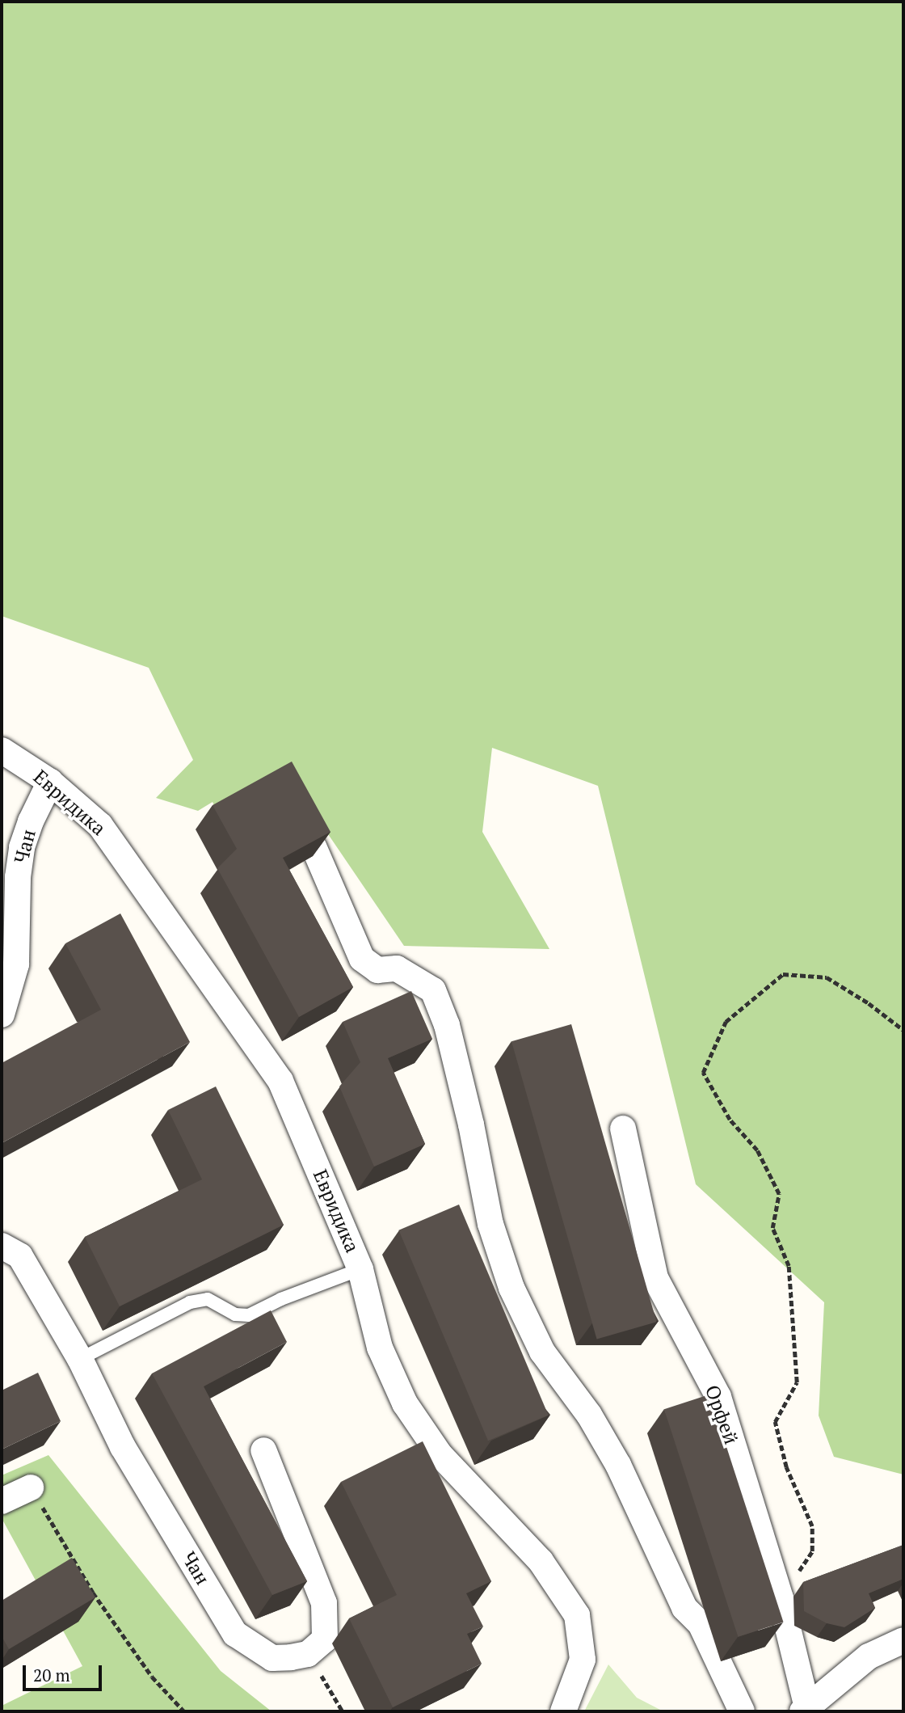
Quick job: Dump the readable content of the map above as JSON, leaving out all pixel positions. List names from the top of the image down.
{
  "streets": {
    "street": ["Евридика", "Чан", "Орфей"]
  },
  "crossings": [
    ["Евридика", "Чан"]
  ],
  "scale_bar": "20 m"
}
